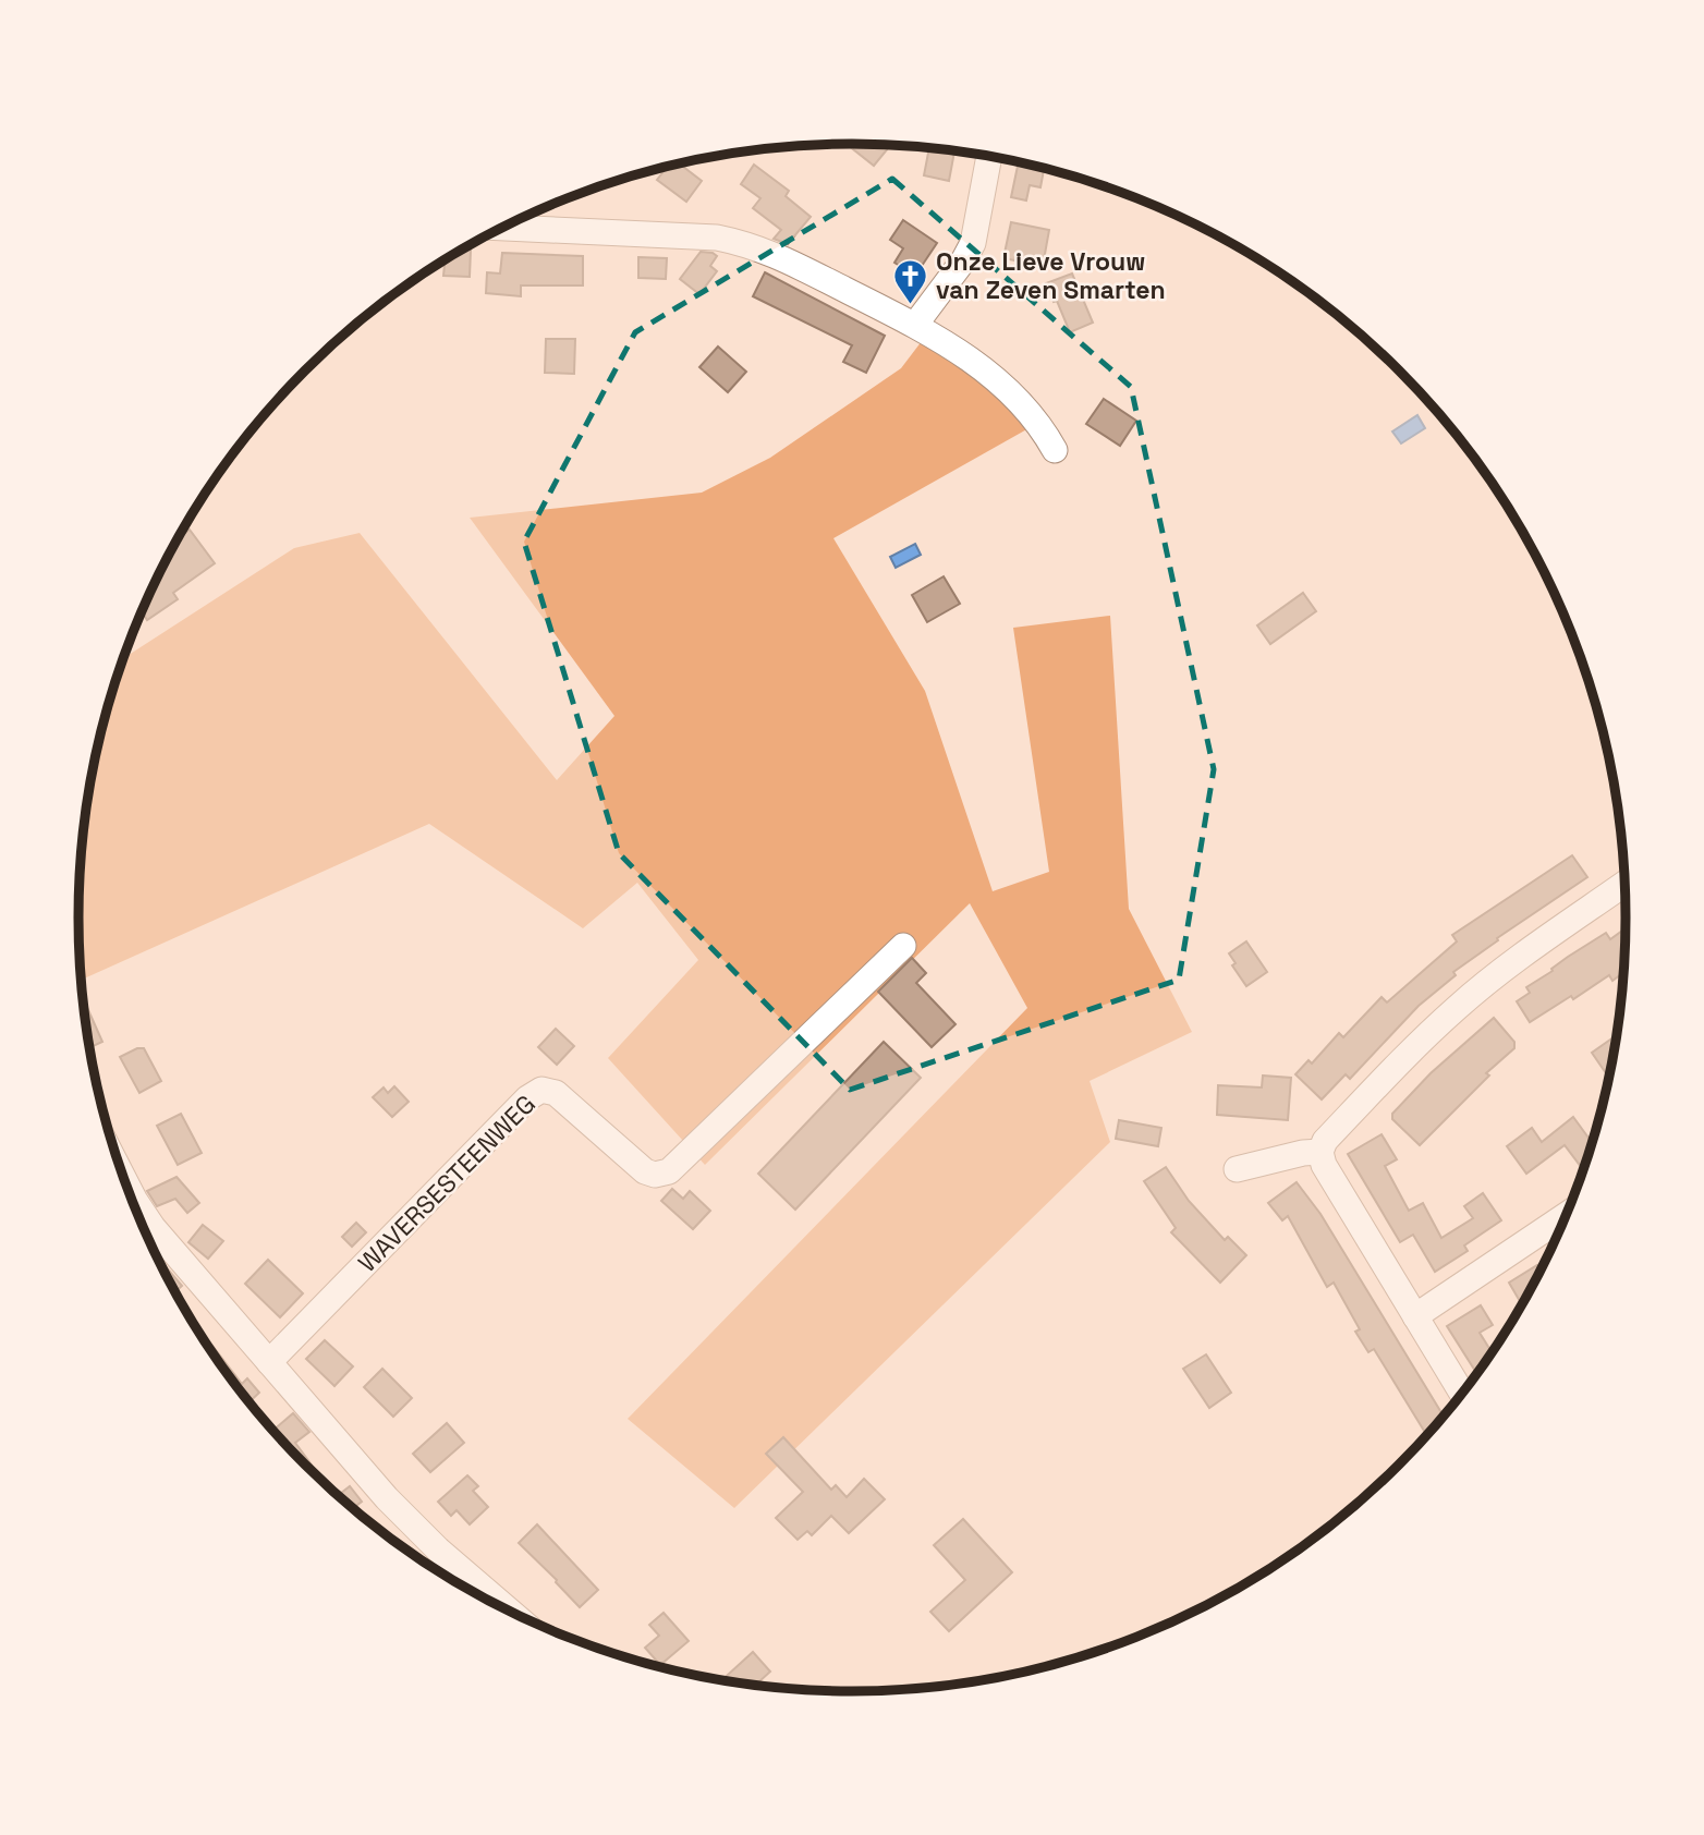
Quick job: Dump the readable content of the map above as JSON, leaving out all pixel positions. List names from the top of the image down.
{
  "streets": {
    "street": ["WAVERSESTEENWEG"]
  },
  "places": {
    "church": ["Onze Lieve Vrouw van Zeven Smarten"]
  }
}
